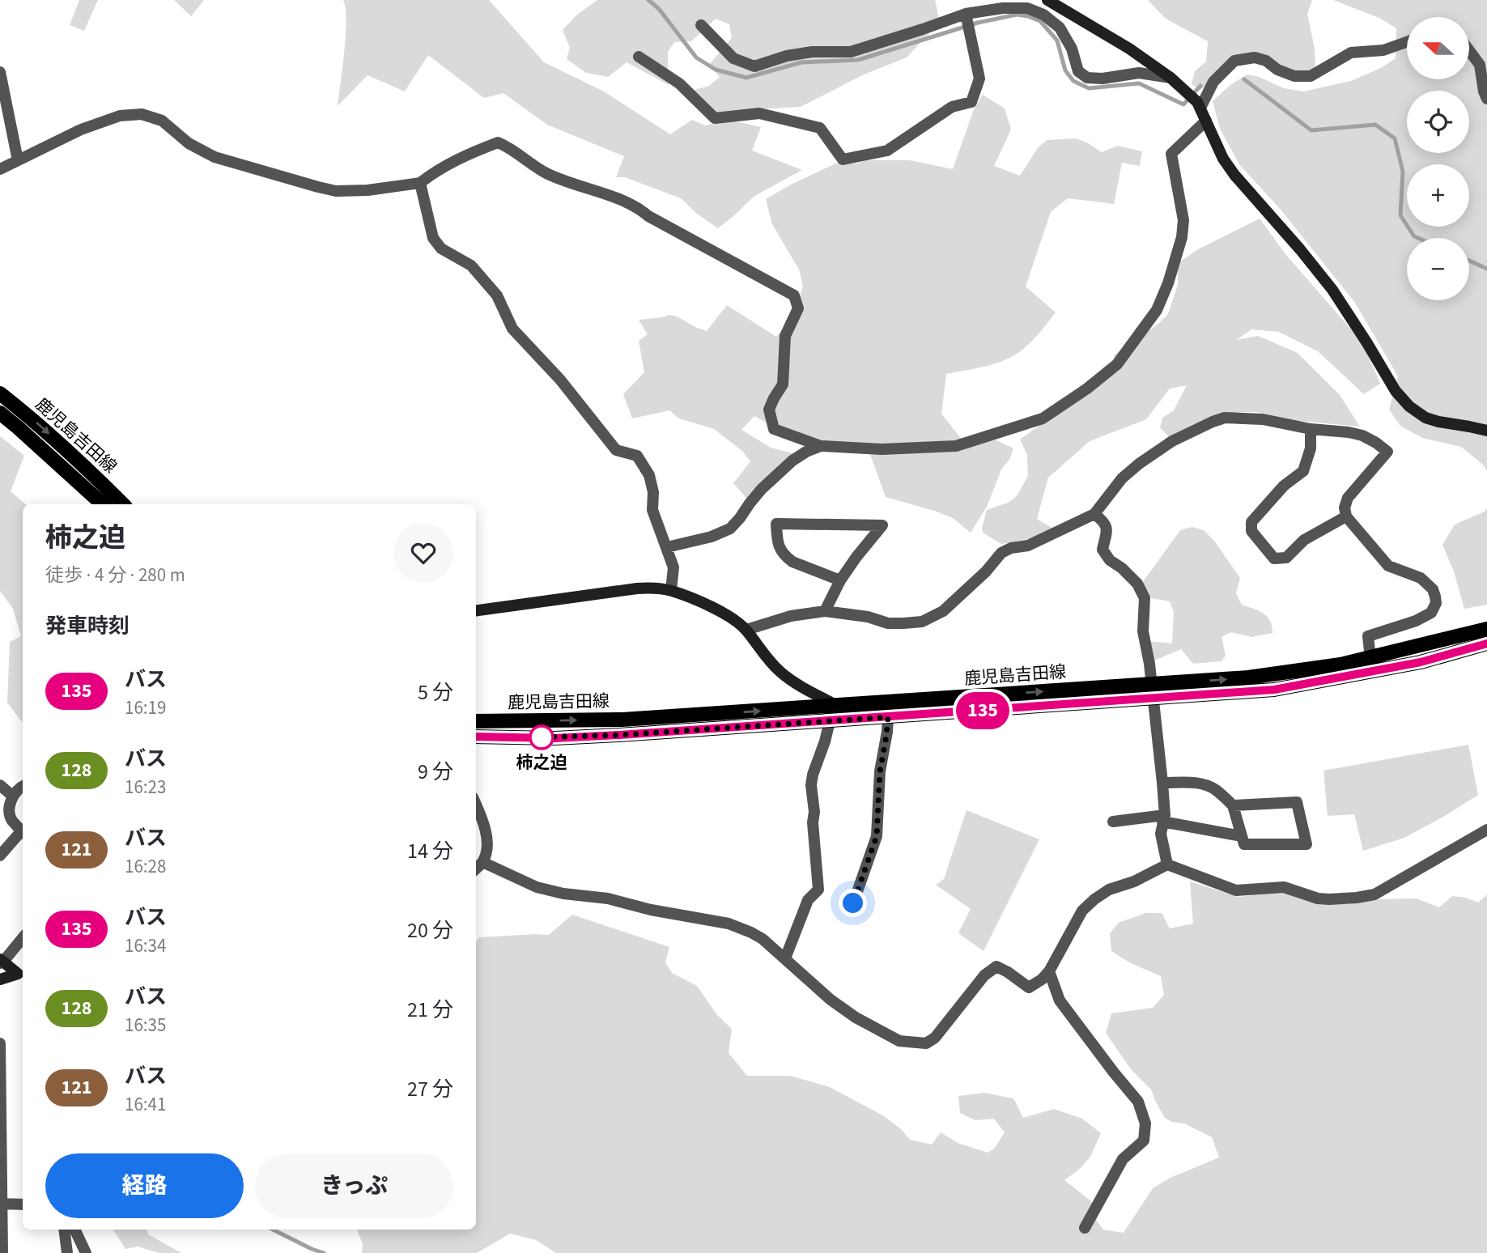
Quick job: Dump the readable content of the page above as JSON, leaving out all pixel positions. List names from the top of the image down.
{
  "streets": {
    "main road": ["鹿児島吉田線"]
  },
  "places": ["柿之迫"],
  "lines": ["bus line 135"],
  "north": "left",
  "page": {
    "on_map": "135",
    "map_buttons": ["+", "−"],
    "heading": [
      ["柿之迫", "徒歩 · 4 分 · 280 m"],
      "発車時刻"
    ],
    "list": [
      {
        "mark": "135",
        "name": "バス",
        "note": "16:19",
        "value": "5 分"
      },
      {
        "mark": "128",
        "name": "バス",
        "note": "16:23",
        "value": "9 分"
      },
      {
        "mark": "121",
        "name": "バス",
        "note": "16:28",
        "value": "14 分"
      },
      {
        "mark": "135",
        "name": "バス",
        "note": "16:34",
        "value": "20 分"
      },
      {
        "mark": "128",
        "name": "バス",
        "note": "16:35",
        "value": "21 分"
      },
      {
        "mark": "121",
        "name": "バス",
        "note": "16:41",
        "value": "27 分"
      }
    ],
    "buttons": ["経路", "きっぷ"]
  }
}
